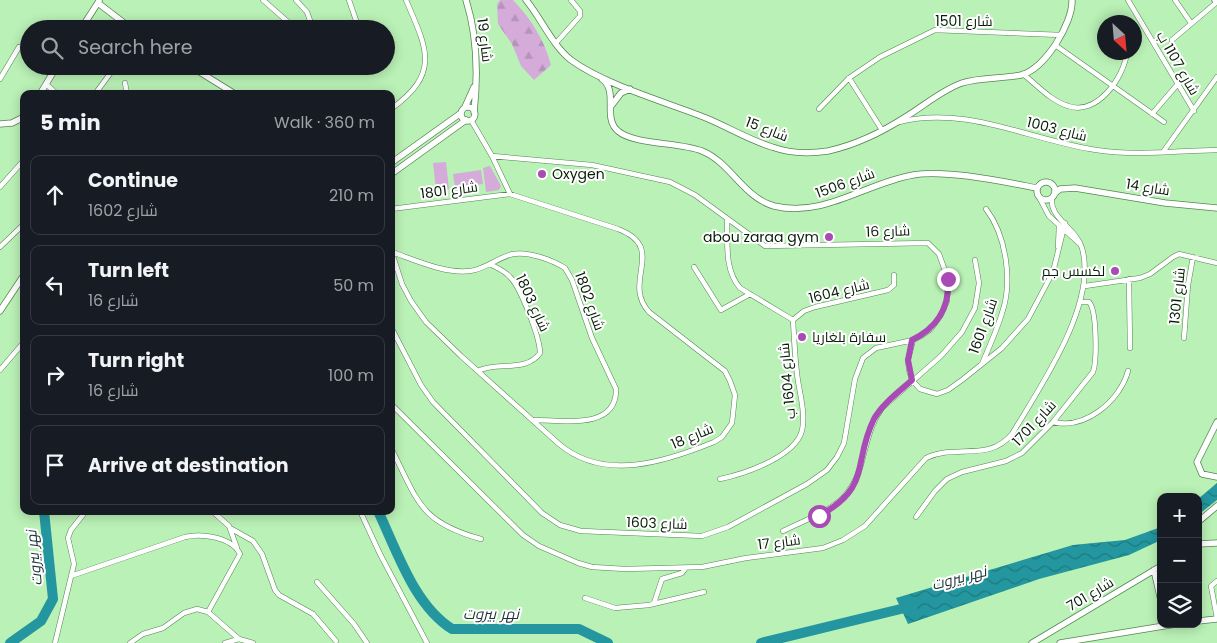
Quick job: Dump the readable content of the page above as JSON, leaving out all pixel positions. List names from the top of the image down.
{
  "streets": {
    "street": [
      "شارع 1501",
      "شارع 19",
      "شارع 1107 ب",
      "شارع 15",
      "شارع 1003",
      "شارع 1506",
      "شارع 14",
      "شارع 1801",
      "شارع 16",
      "شارع 1604",
      "شارع 1301",
      "شارع 1802",
      "شارع 1803",
      "شارع 1601",
      "شارع 1604 ب",
      "شارع 1701",
      "شارع 18",
      "شارع 1603",
      "شارع 17",
      "شارع 701"
    ]
  },
  "crossings": [
    ["شارع 15", "شارع 1003"],
    ["شارع 15", "شارع 1506"],
    ["شارع 1506", "شارع 14"],
    ["شارع 1506", "شارع 17"],
    ["شارع 14", "شارع 17"],
    ["شارع 1801", "شارع 18"],
    ["شارع 16", "شارع 1603"],
    ["شارع 1604", "شارع 1604 ب"],
    ["شارع 1802", "شارع 1803"],
    ["شارع 1802", "شارع 18"],
    ["شارع 1803", "شارع 18"],
    ["شارع 1701", "شارع 17"]
  ],
  "water": ["نهر بيروت"],
  "places": [
    "Oxygen",
    "abou zaraa gym",
    "لكسس جم",
    "سفارة بلغاريا"
  ],
  "north": "bottom right",
  "page": {
    "search": "Search here",
    "heading": ["5 min", "Walk · 360 m"],
    "list": [
      ["Continue", "شارع 1602", "210 m"],
      ["Turn left", "شارع 16", "50 m"],
      ["Turn right", "شارع 16", "100 m"],
      "Arrive at destination"
    ],
    "map_buttons": ["+", "−"]
  }
}
